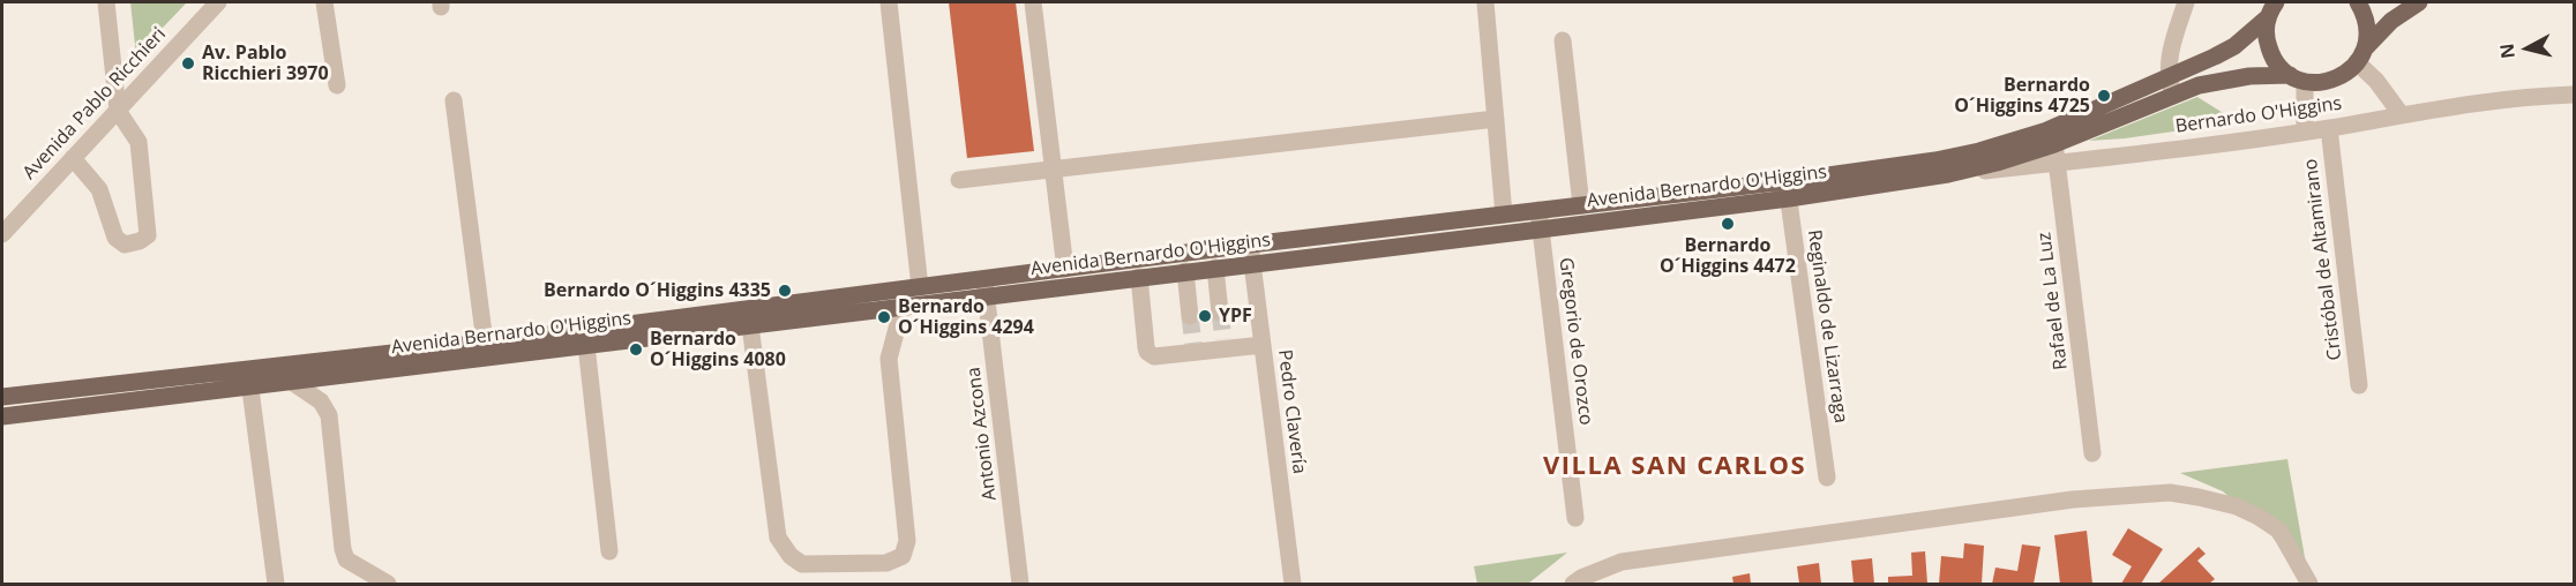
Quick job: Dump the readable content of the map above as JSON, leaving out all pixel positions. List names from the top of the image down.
{
  "streets": {
    "main road": ["Avenida Bernardo O'Higgins"],
    "street": [
      "Avenida Pablo Ricchieri",
      "Bernardo O'Higgins",
      "Cristóbal de Altamirano",
      "Rafael de La Luz",
      "Reginaldo de Lizarraga",
      "Gregorio de Orozco",
      "Pedro Clavería",
      "Antonio Azcona"
    ]
  },
  "crossings": [
    ["Bernardo O'Higgins", "Avenida Bernardo O'Higgins"],
    ["Bernardo O'Higgins", "Cristóbal de Altamirano"],
    ["Bernardo O'Higgins", "Rafael de La Luz"],
    ["Avenida Bernardo O'Higgins", "Rafael de La Luz"],
    ["Avenida Bernardo O'Higgins", "Reginaldo de Lizarraga"],
    ["Avenida Bernardo O'Higgins", "Gregorio de Orozco"],
    ["Avenida Bernardo O'Higgins", "Pedro Clavería"],
    ["Avenida Bernardo O'Higgins", "Antonio Azcona"]
  ],
  "districts": ["VILLA SAN CARLOS"],
  "places": [
    "Av. Pablo Ricchieri 3970",
    "Bernardo O´Higgins 4725",
    "Bernardo O´Higgins 4472",
    "Bernardo O´Higgins 4335",
    "YPF",
    "Bernardo O´Higgins 4294",
    "Bernardo O´Higgins 4080"
  ],
  "north": "left"
}
